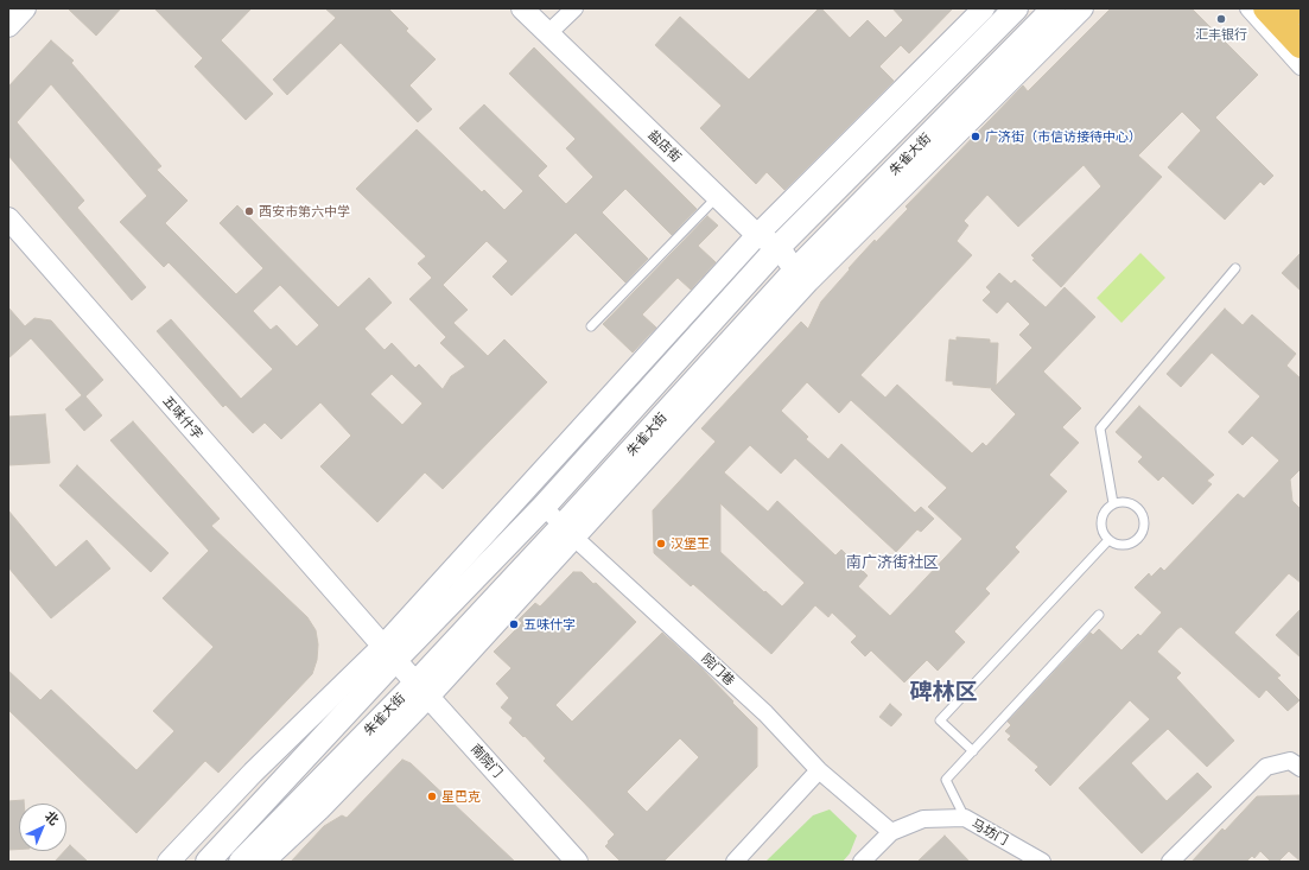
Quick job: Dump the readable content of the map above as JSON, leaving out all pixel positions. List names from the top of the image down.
{
  "streets": {
    "main road": ["朱雀大街"],
    "street": [
      "盐店街",
      "五味什字",
      "院门巷",
      "南院门",
      "马坊门"
    ]
  },
  "crossings": [
    ["盐店街", "朱雀大街"],
    ["朱雀大街", "院门巷"],
    ["朱雀大街", "南院门"],
    ["五味什字", "南院门"],
    ["院门巷", "马坊门"]
  ],
  "districts": ["南广济街社区", "碑林区"],
  "places": [
    "汇丰银行",
    "广济街（市信访接待中心）",
    "西安市第六中学",
    "汉堡王",
    "五味什字",
    "星巴克"
  ],
  "north": "top right"
}
